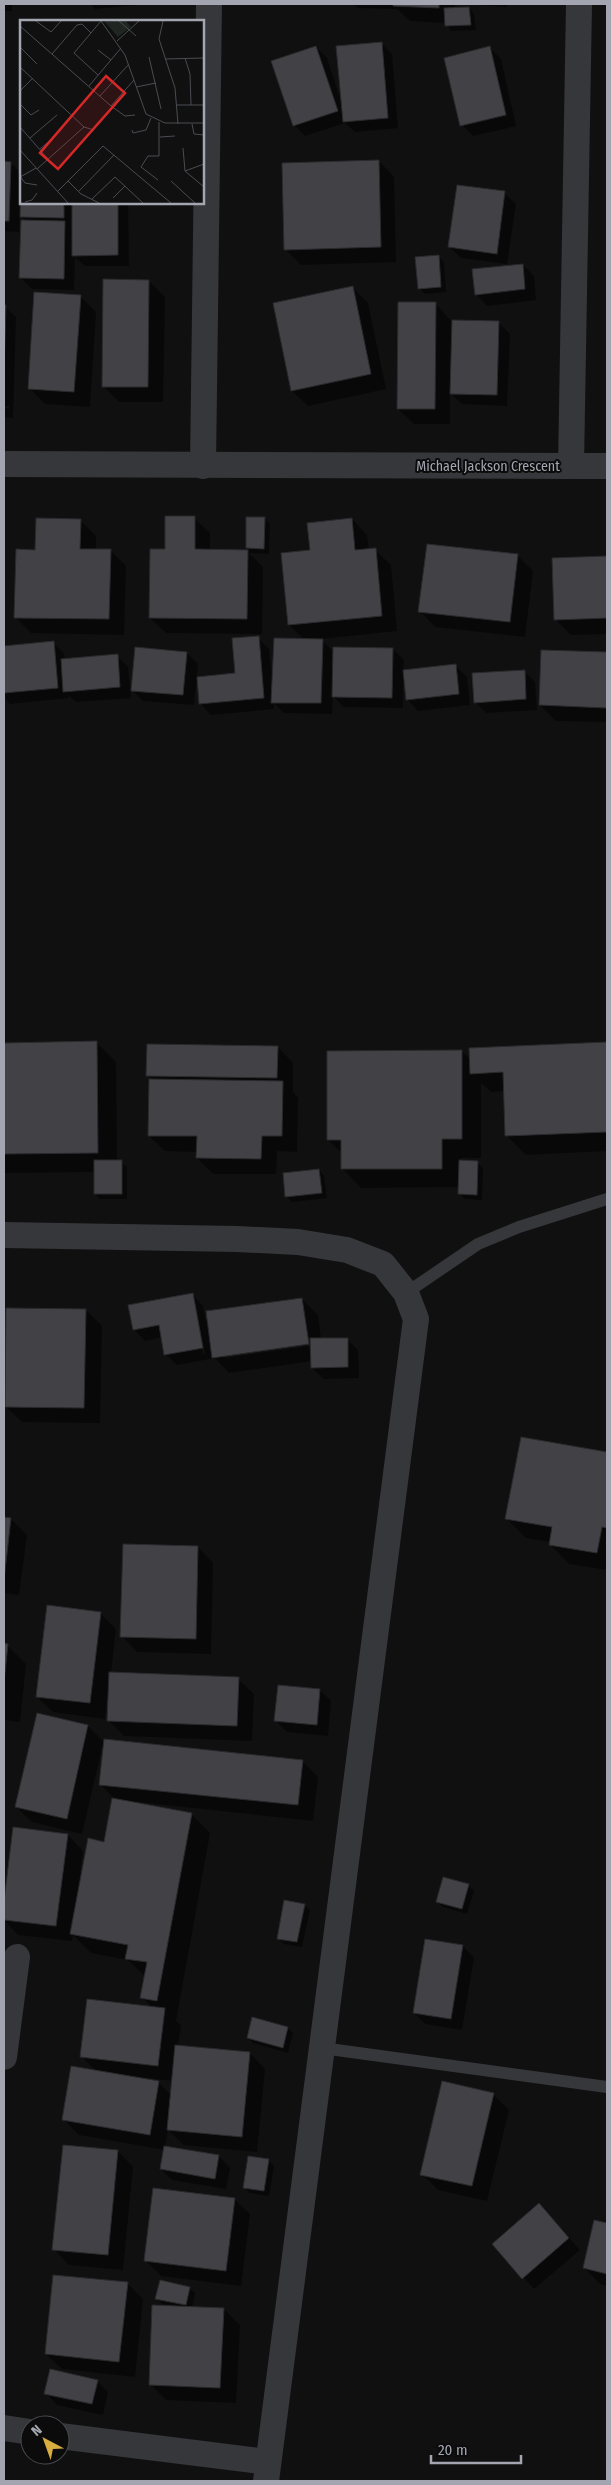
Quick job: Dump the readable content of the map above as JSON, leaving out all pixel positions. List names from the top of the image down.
{
  "streets": {
    "street": ["Michael Jackson Crescent"]
  },
  "scale_bar": "20 m",
  "north": "top left"
}
